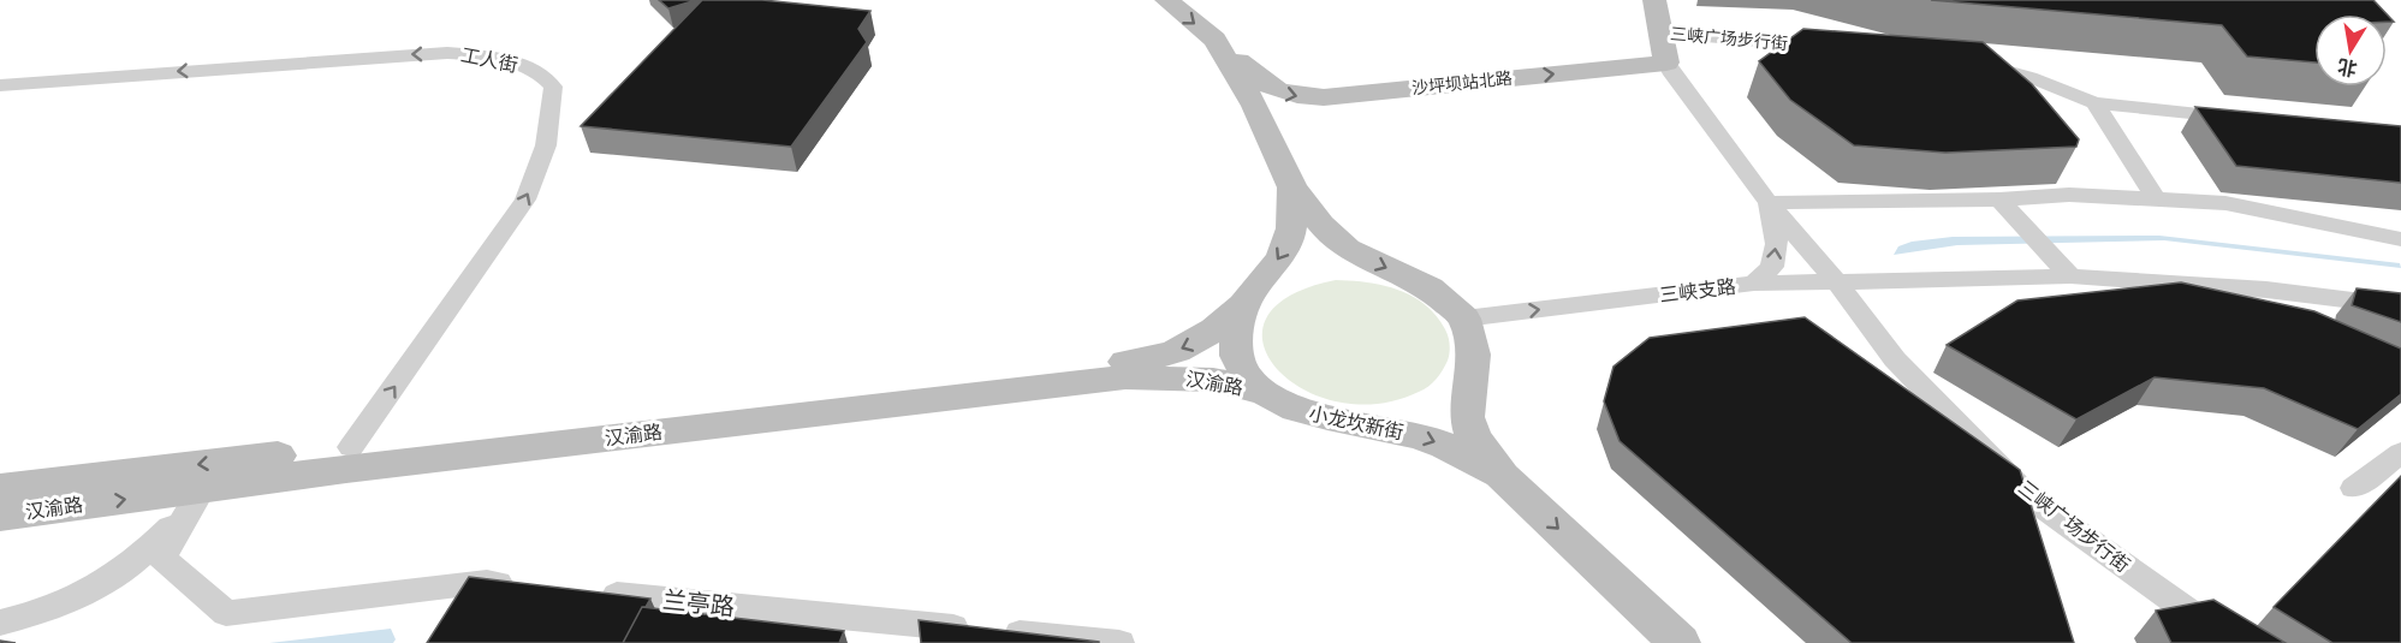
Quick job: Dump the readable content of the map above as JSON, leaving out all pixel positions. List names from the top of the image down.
{
  "streets": {
    "main road": ["沙坪坝站北路", "汉渝路", "小龙坎新街"],
    "street": [
      "三峡广场步行街",
      "工人街",
      "三峡支路",
      "兰亭路"
    ]
  },
  "crossings": [
    ["三峡广场步行街", "三峡支路"],
    ["工人街", "汉渝路"],
    ["沙坪坝站北路", "三峡支路"],
    ["沙坪坝站北路", "小龙坎新街"],
    ["三峡支路", "小龙坎新街"],
    ["汉渝路", "小龙坎新街"]
  ],
  "one_way": ["沙坪坝站北路", "小龙坎新街"],
  "north": "bottom"
}
